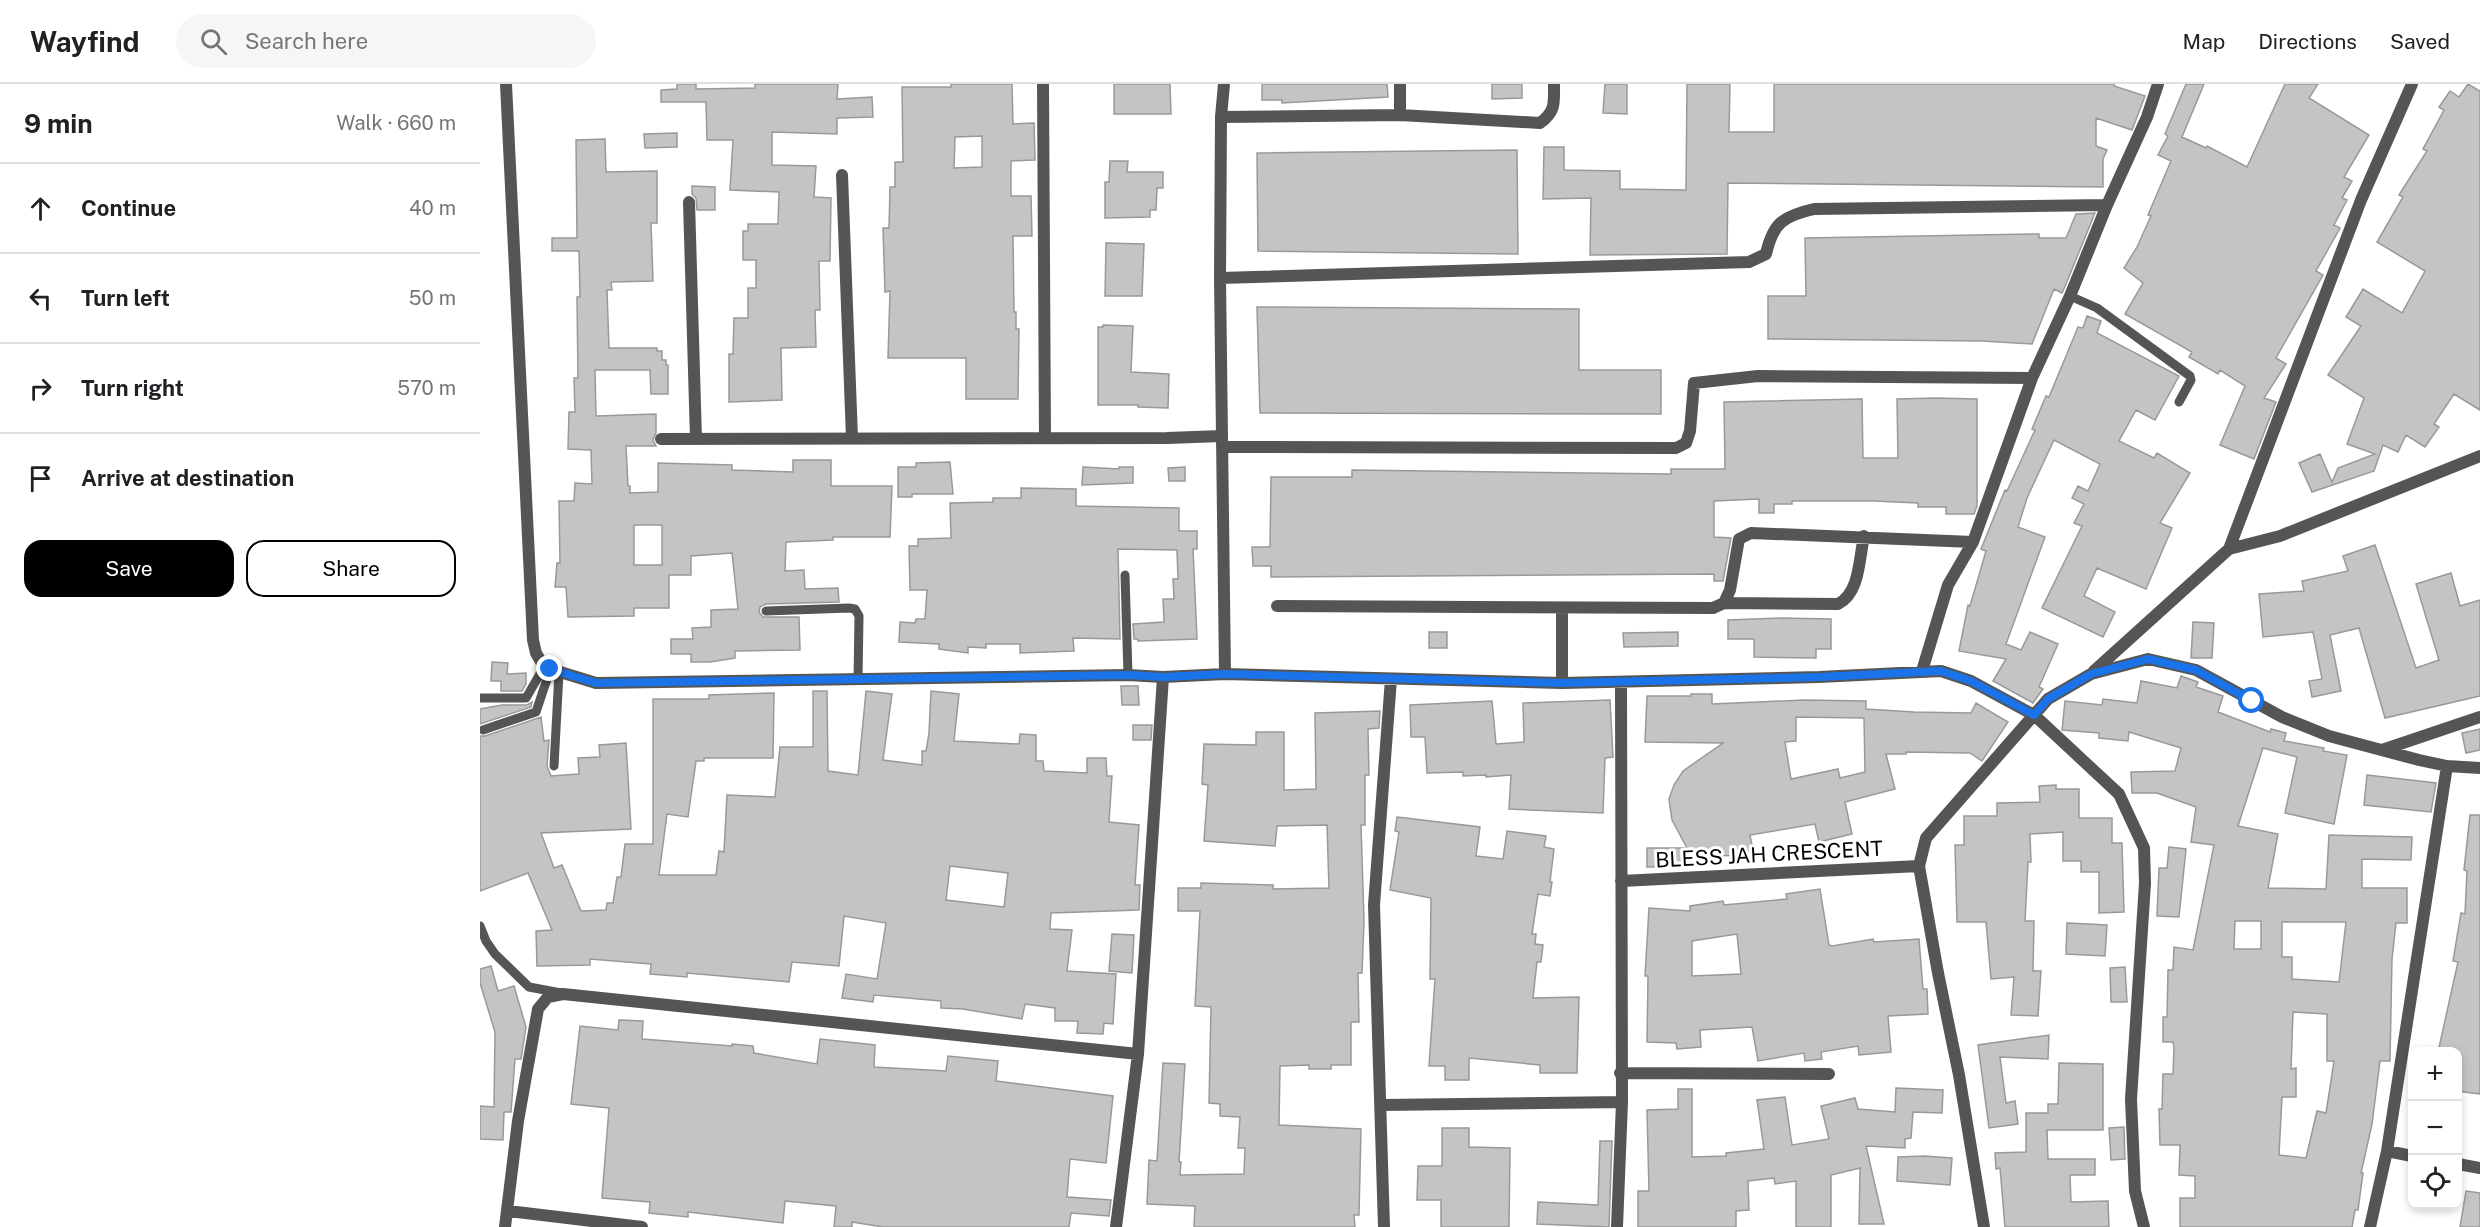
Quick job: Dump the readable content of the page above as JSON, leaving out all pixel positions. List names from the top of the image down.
{
  "streets": {
    "street": ["BLESS JAH CRESCENT"]
  },
  "page": {
    "header": "Wayfind",
    "search": "Search here",
    "nav": ["Map", "Directions", "Saved"],
    "heading": ["9 min", "Walk · 660 m"],
    "list": [
      ["Continue", "40 m"],
      ["Turn left", "50 m"],
      ["Turn right", "570 m"],
      "Arrive at destination"
    ],
    "buttons": ["Save", "Share"],
    "map_buttons": ["+", "−"]
  }
}
